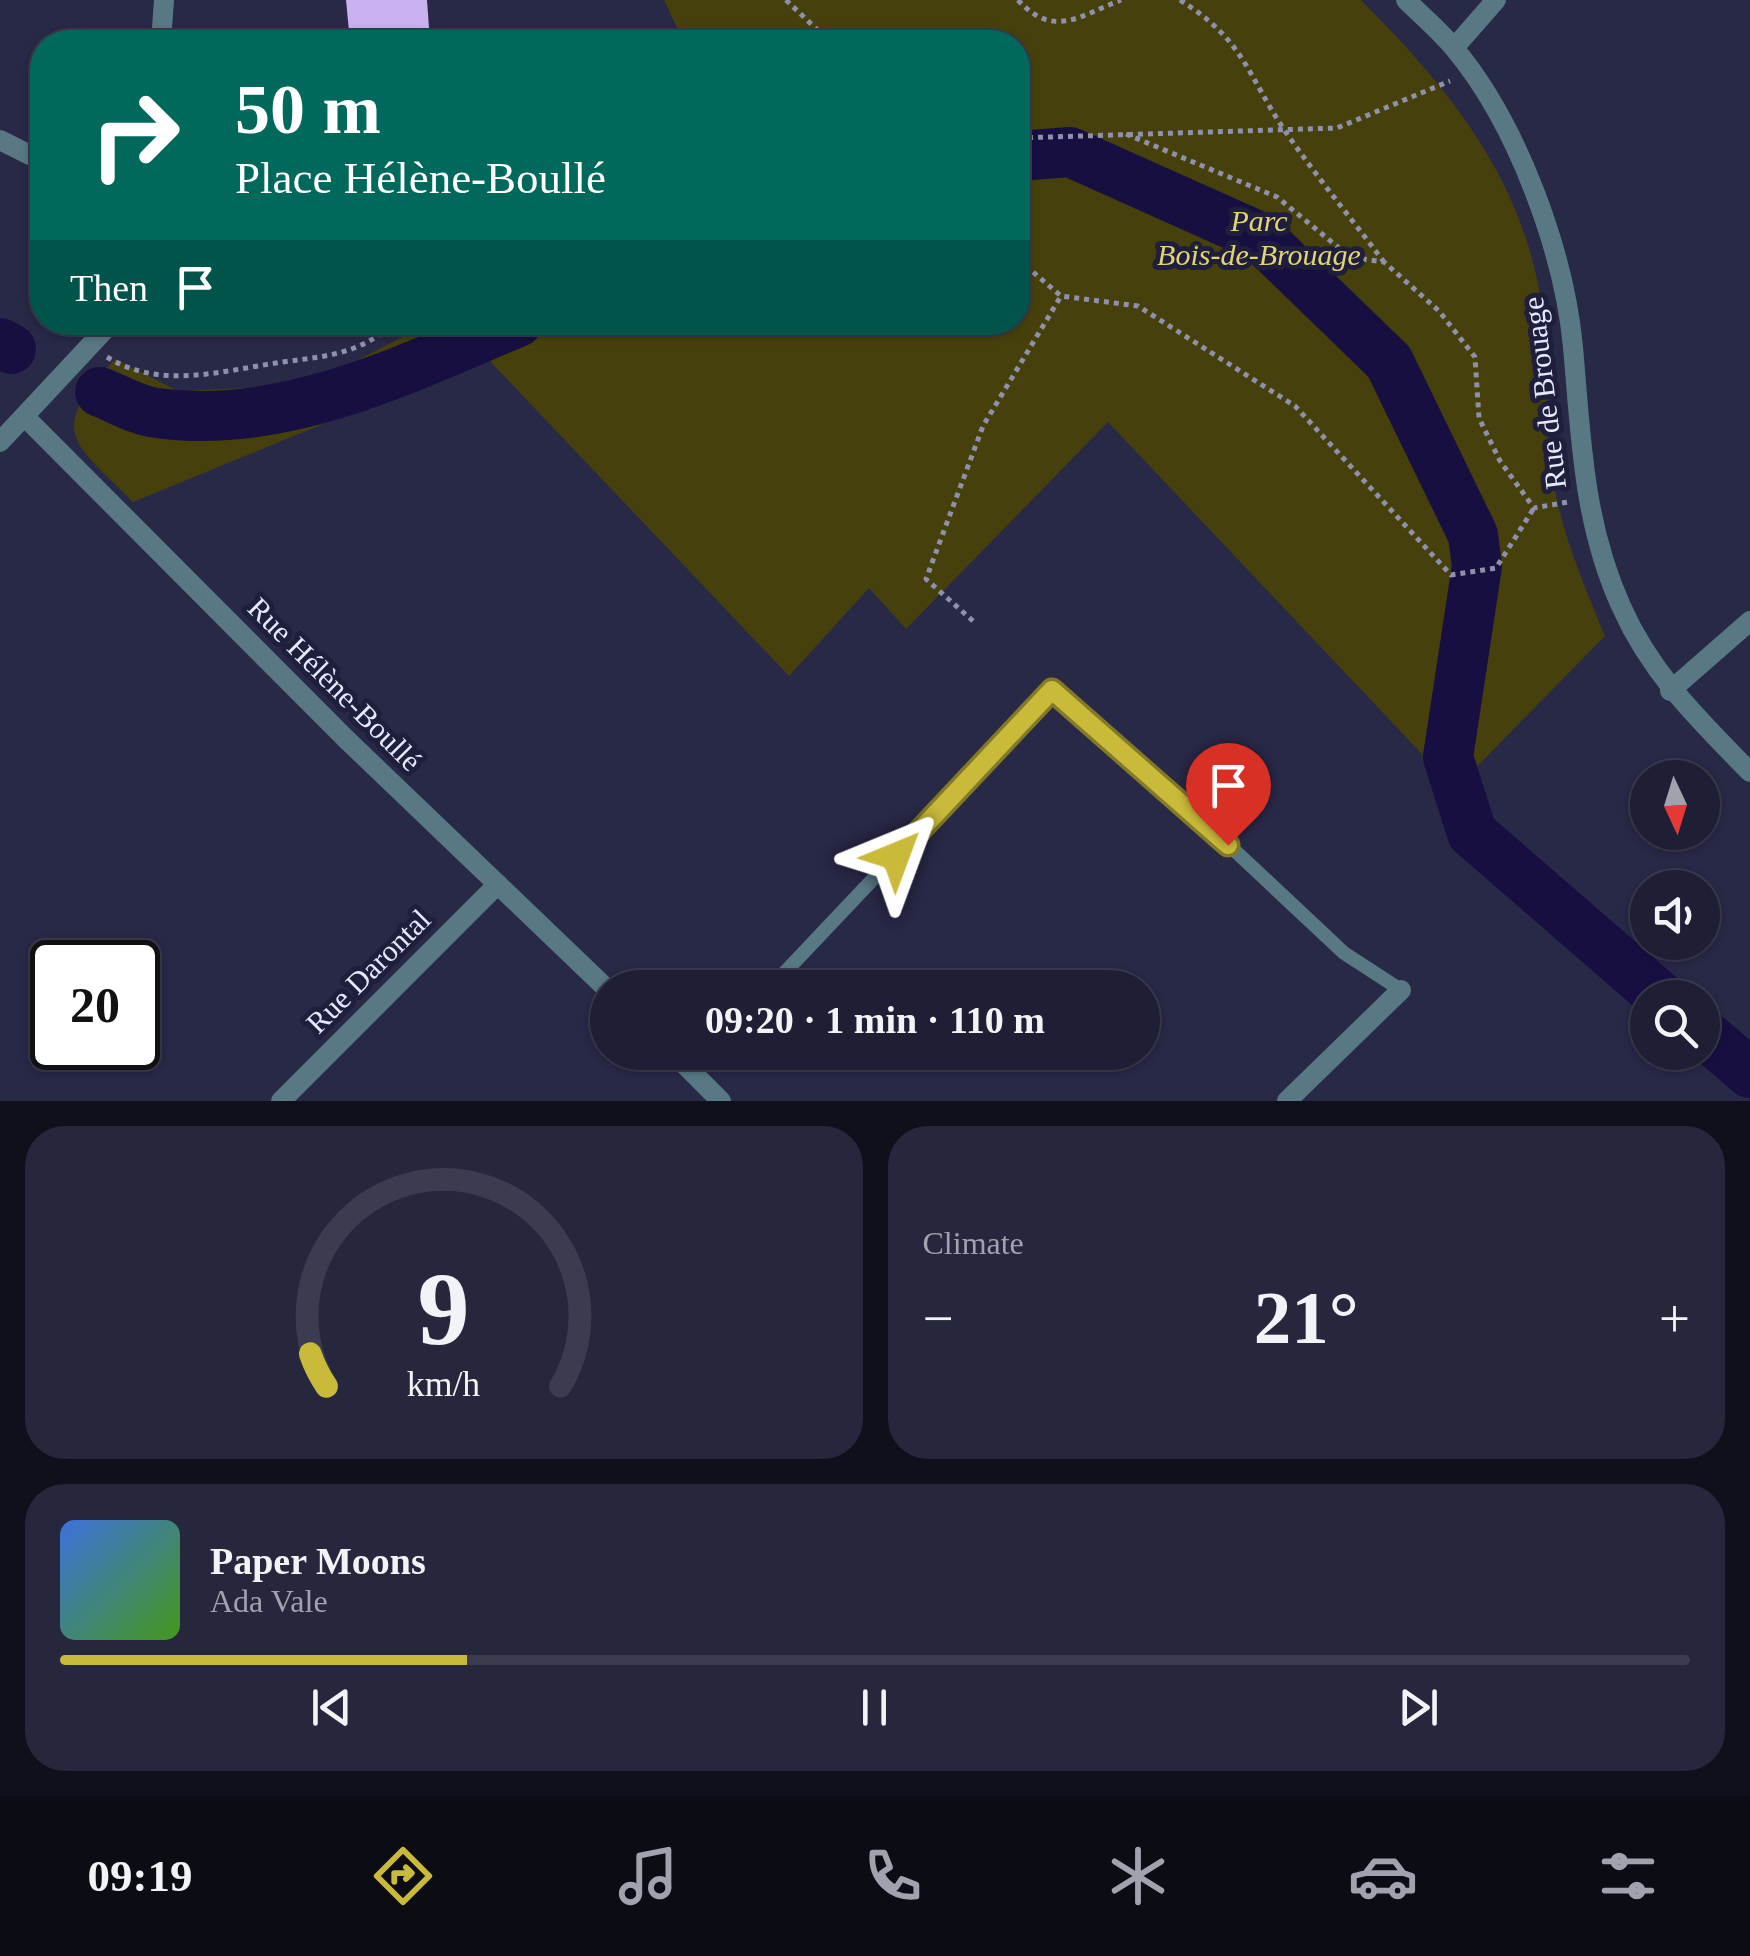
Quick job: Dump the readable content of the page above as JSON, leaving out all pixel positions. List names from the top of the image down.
{
  "streets": {
    "street": ["Rue de Brouage", "Rue Hélène-Boullé", "Rue Darontal"]
  },
  "crossings": [
    ["Rue Hélène-Boullé", "Rue Darontal"]
  ],
  "parks": ["Parc Bois-de-Brouage"],
  "north": "bottom",
  "page": {
    "turn": ["50 m", "Place Hélène-Boullé"],
    "then": "Then",
    "limit": "20",
    "trip": "09:20 · 1 min · 110 m",
    "tile": "Climate",
    "heat": ["−", "21°", "+"],
    "song": ["Paper Moons", "Ada Vale"],
    "tabs": "09:19",
    "gauge": ["9", "km/h"]
  }
}
